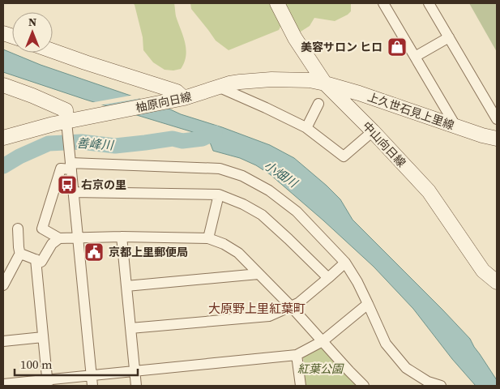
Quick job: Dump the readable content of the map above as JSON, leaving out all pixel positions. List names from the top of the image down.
{
  "streets": {
    "main road": ["柚原向日線", "上久世石見上里線", "中山向日線"]
  },
  "crossings": [
    ["柚原向日線", "上久世石見上里線"],
    ["柚原向日線", "中山向日線"],
    ["上久世石見上里線", "中山向日線"]
  ],
  "districts": ["大原野上里紅葉町"],
  "water": ["善峰川", "小畑川"],
  "parks": ["紅葉公園"],
  "places": {
    "shop": ["美容サロン ヒロ"],
    "bus stop": ["右京の里"],
    "public building": ["京都上里郵便局"]
  },
  "scale_bar": "100 m",
  "north": "top"
}
